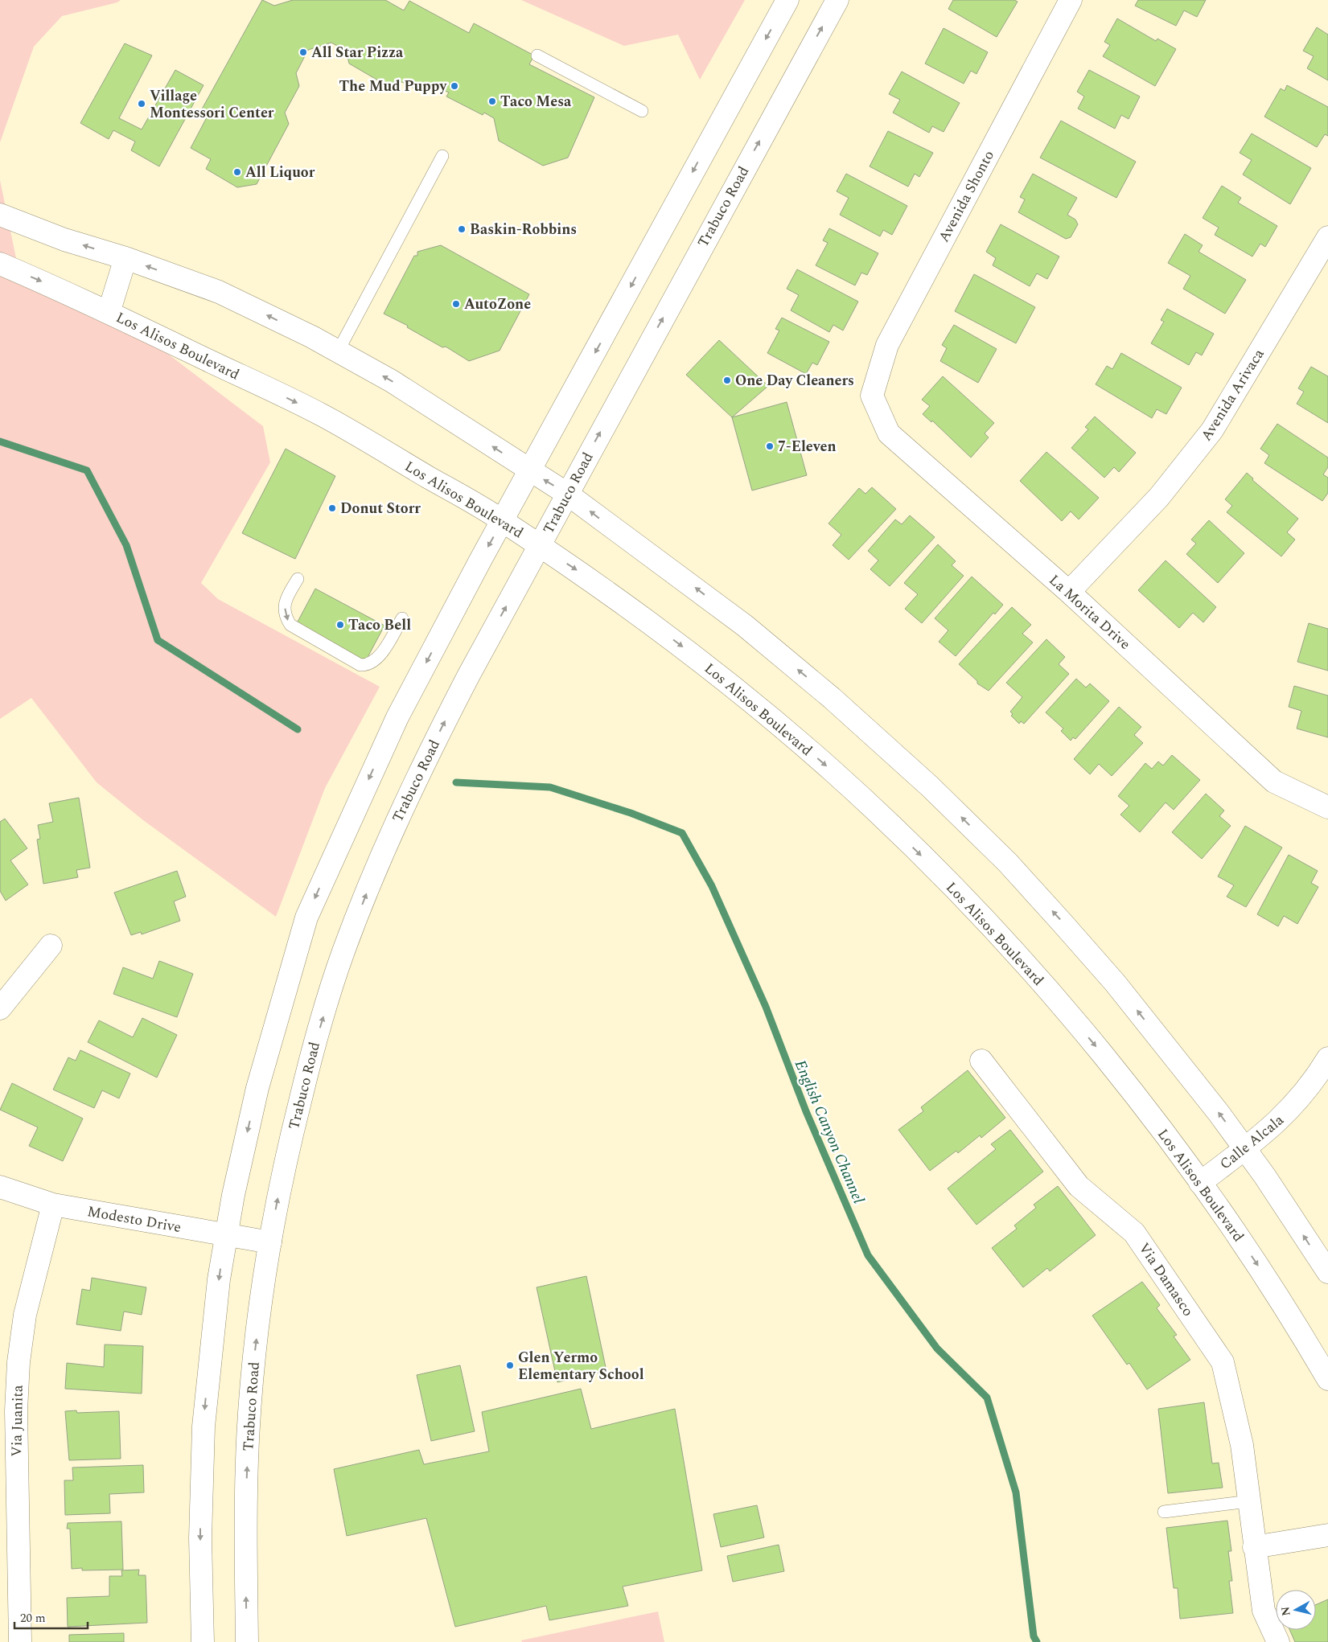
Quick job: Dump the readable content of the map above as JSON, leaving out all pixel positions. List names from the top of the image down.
{
  "streets": {
    "main road": [
      "Avenida Shonto",
      "Trabuco Road",
      "Los Alisos Boulevard",
      "Avenida Arivaca",
      "La Morita Drive",
      "Calle Alcala",
      "Modesto Drive",
      "Via Damasco",
      "Via Juanita"
    ]
  },
  "crossings": [
    ["Avenida Shonto", "La Morita Drive"],
    ["Trabuco Road", "Los Alisos Boulevard"],
    ["Trabuco Road", "Modesto Drive"],
    ["Los Alisos Boulevard", "Calle Alcala"],
    ["Avenida Arivaca", "La Morita Drive"],
    ["Modesto Drive", "Via Juanita"]
  ],
  "water": ["English Canyon Channel"],
  "places": [
    "All Star Pizza",
    "The Mud Puppy",
    "Taco Mesa",
    "Village Montessori Center",
    "All Liquor",
    "Baskin-Robbins",
    "AutoZone",
    "One Day Cleaners",
    "7-Eleven",
    "Donut Storr",
    "Taco Bell",
    "Glen Yermo Elementary School"
  ],
  "scale_bar": "20 m",
  "north": "left"
}
